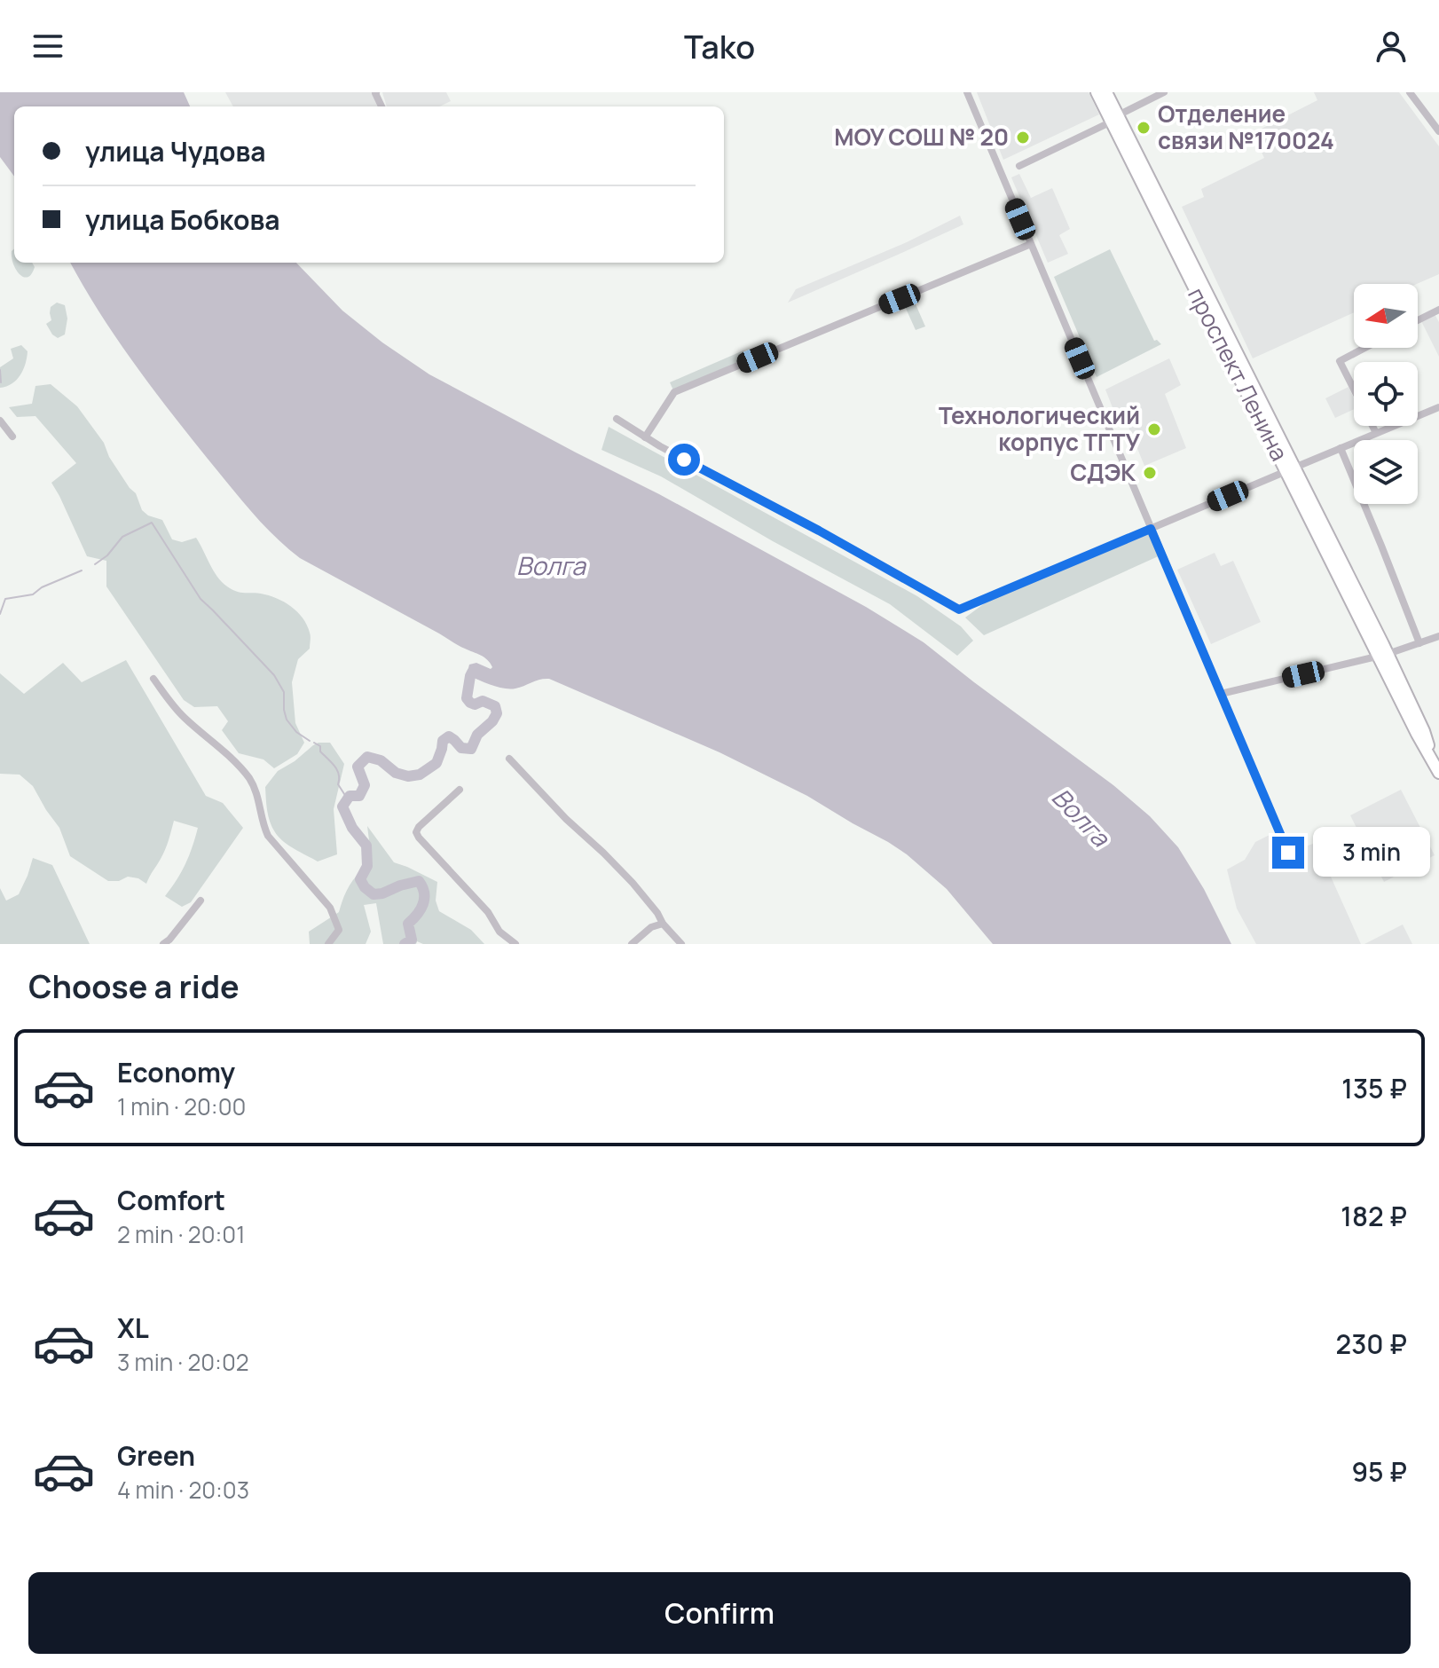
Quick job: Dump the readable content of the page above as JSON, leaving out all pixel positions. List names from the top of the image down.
{
  "streets": {
    "main road": ["проспект Ленина"]
  },
  "water": ["Волга"],
  "places": [
    "Отделение связи №170024",
    "МОУ СОШ № 20",
    "Технологический корпус ТГТУ",
    "СДЭК"
  ],
  "north": "left",
  "page": {
    "header": "Tako",
    "banner": ["улица Чудова", "улица Бобкова"],
    "bubble": "3 min",
    "heading": "Choose a ride",
    "list": [
      {
        "name": "Economy",
        "note": "1 min · 20:00",
        "value": "135 ₽"
      },
      {
        "name": "Comfort",
        "note": "2 min · 20:01",
        "value": "182 ₽"
      },
      {
        "name": "XL",
        "note": "3 min · 20:02",
        "value": "230 ₽"
      },
      {
        "name": "Green",
        "note": "4 min · 20:03",
        "value": "95 ₽"
      }
    ],
    "buttons": "Confirm"
  }
}
